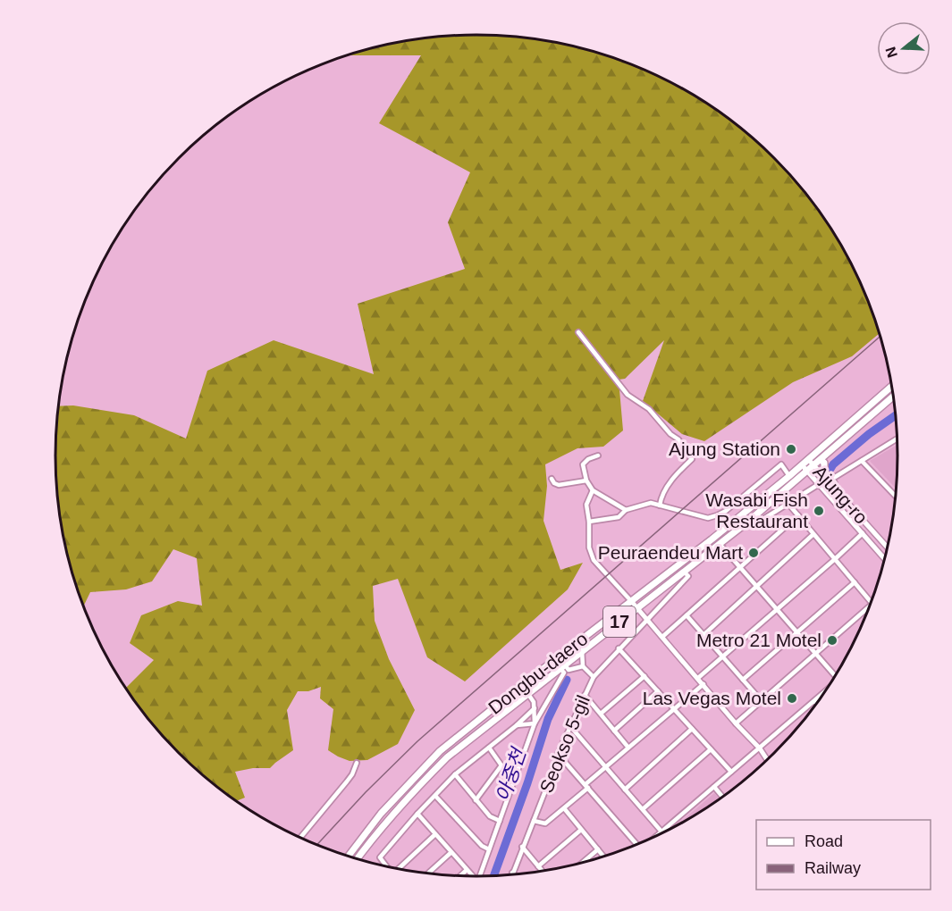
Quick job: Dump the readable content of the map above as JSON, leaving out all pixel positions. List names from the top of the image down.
{
  "streets": {
    "main road": ["17", "Dongbu-daero"],
    "street": ["Ajung-ro", "Seokso 5-gil"]
  },
  "crossings": [
    ["Ajung-ro", "Dongbu-daero"],
    ["Dongbu-daero", "Seokso 5-gil"]
  ],
  "water": ["아중천"],
  "places": [
    "Ajung Station",
    "Wasabi Fish Restaurant",
    "Peuraendeu Mart",
    "Metro 21 Motel",
    "Las Vegas Motel"
  ],
  "legend": ["Road", "Railway"],
  "north": "left"
}
